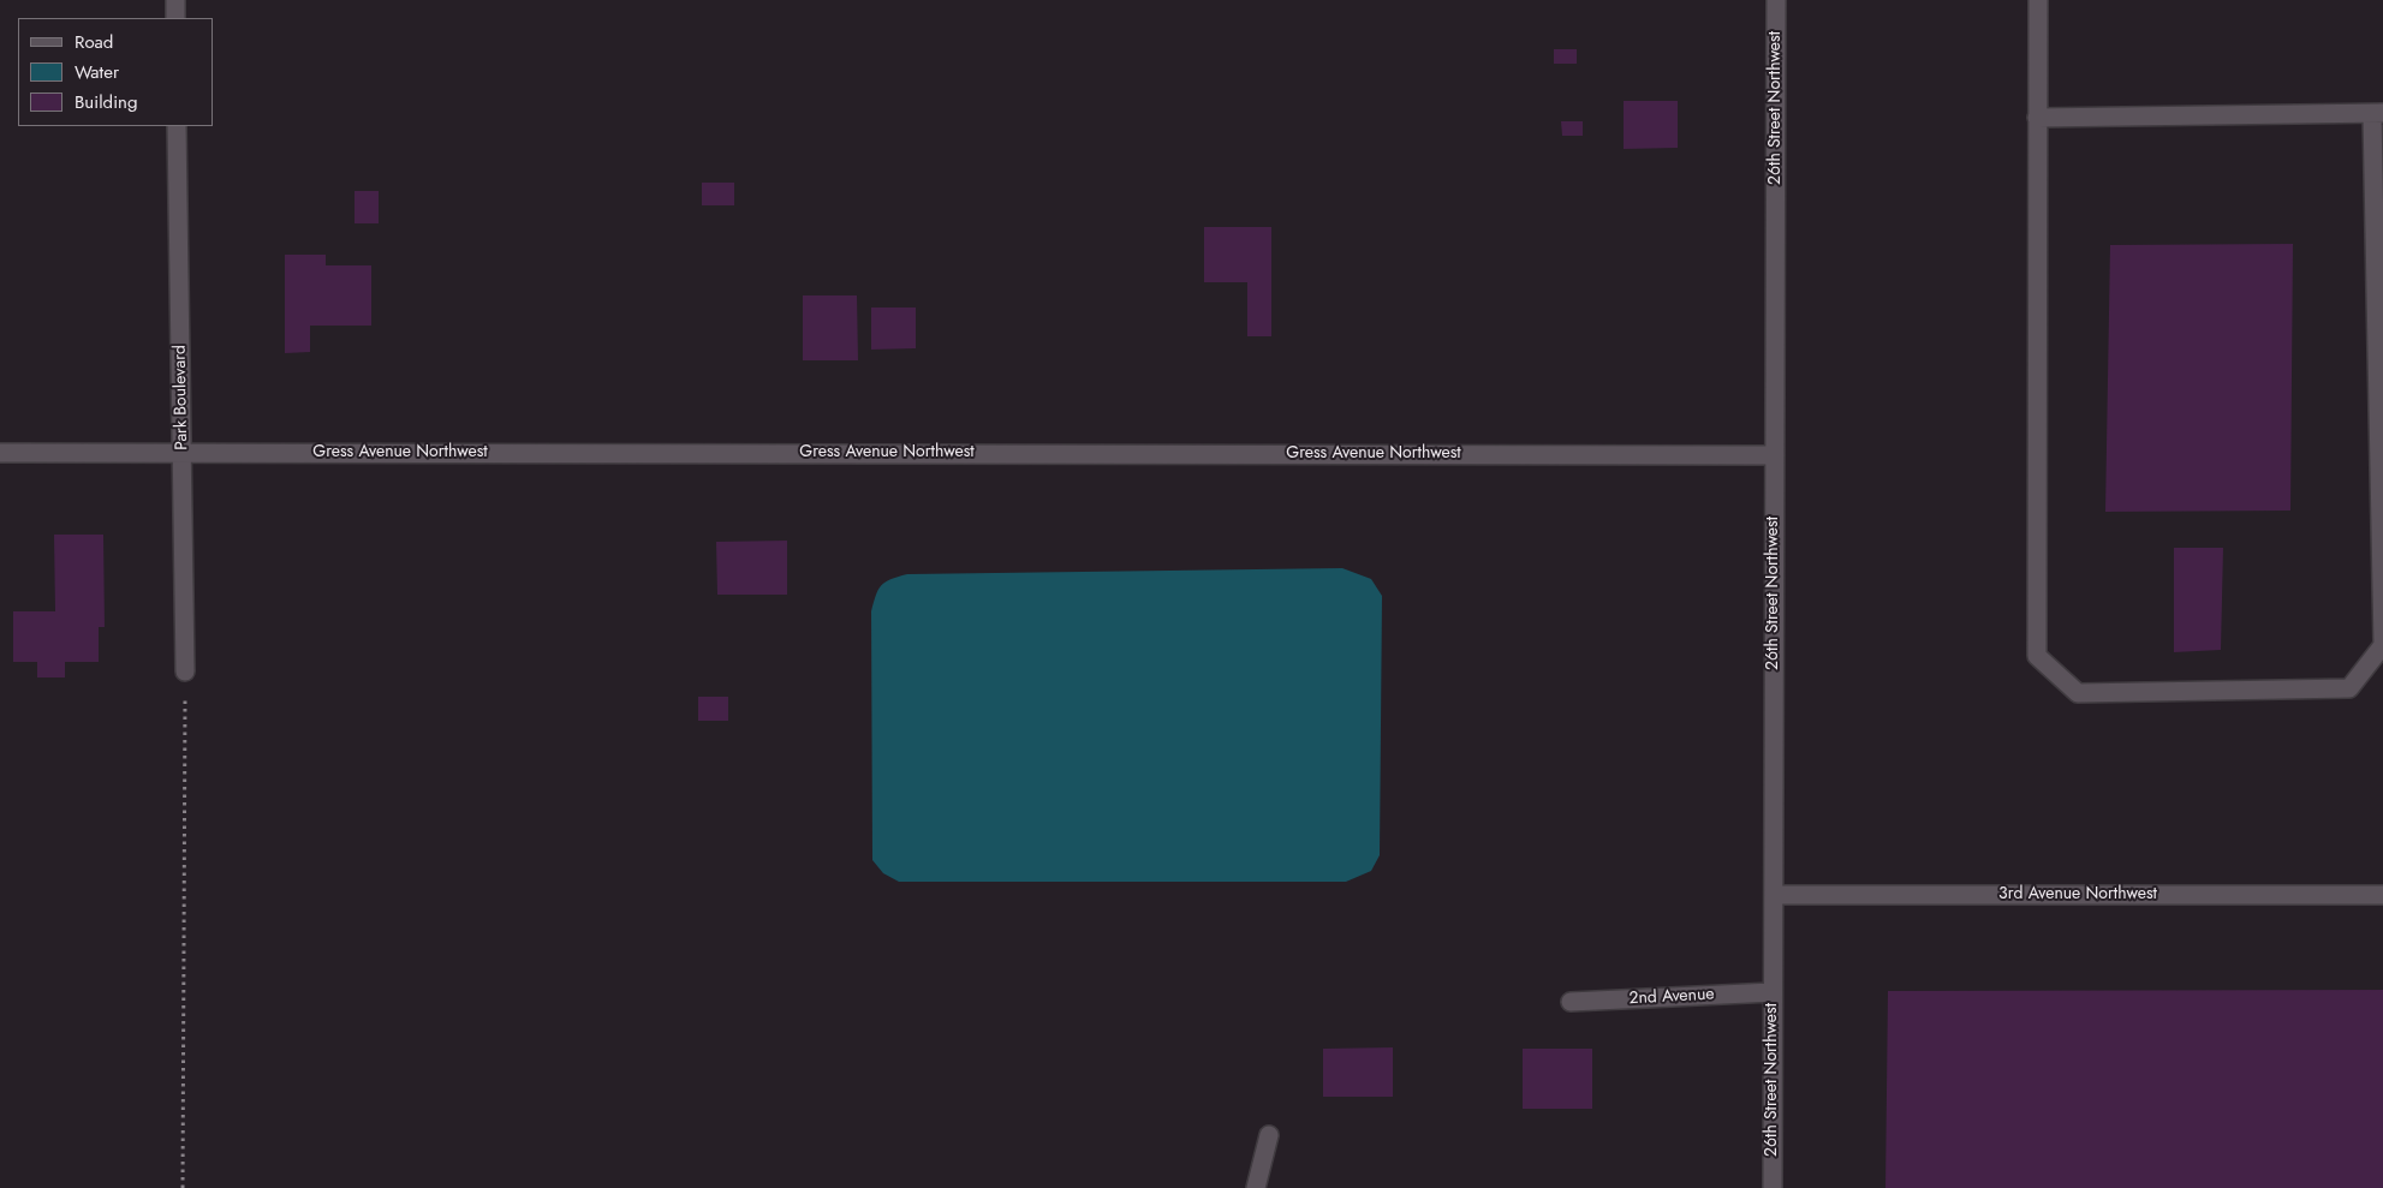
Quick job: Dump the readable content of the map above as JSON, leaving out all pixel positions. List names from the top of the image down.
{
  "streets": {
    "street": [
      "26th Street Northwest",
      "Park Boulevard",
      "Gress Avenue Northwest",
      "3rd Avenue Northwest",
      "2nd Avenue"
    ]
  },
  "crossings": [
    ["26th Street Northwest", "Gress Avenue Northwest"],
    ["26th Street Northwest", "3rd Avenue Northwest"],
    ["26th Street Northwest", "2nd Avenue"],
    ["Park Boulevard", "Gress Avenue Northwest"]
  ],
  "legend": ["Road", "Water", "Building"]
}
